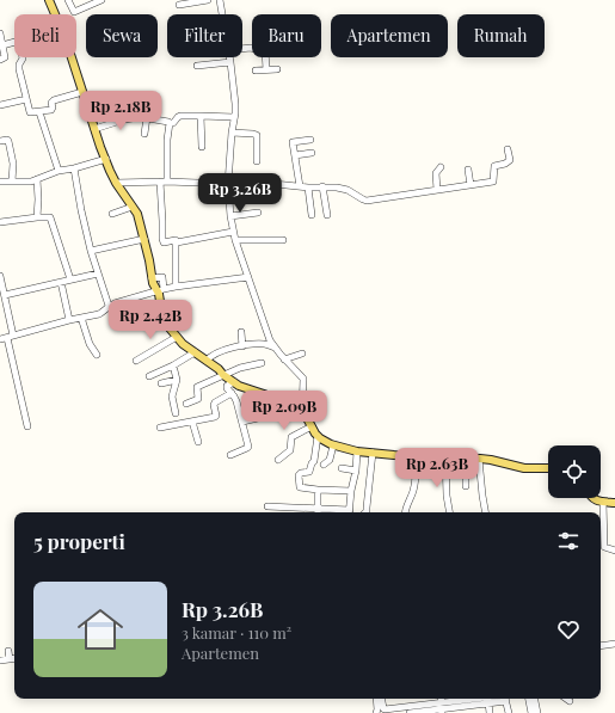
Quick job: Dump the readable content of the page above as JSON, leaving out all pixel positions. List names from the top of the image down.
{
  "page": {
    "chip": [
      "Beli",
      "Sewa",
      "Filter",
      "Baru",
      "Apartemen",
      "Rumah"
    ],
    "price": [
      "Rp 2.18B",
      "Rp 3.26B",
      "Rp 2.42B",
      "Rp 2.09B",
      "Rp 2.63B"
    ],
    "heading": "5 properti",
    "list": [
      {
        "name": "Rp 3.26B",
        "note": "3 kamar · 110 m² · Apartemen"
      }
    ]
  }
}
